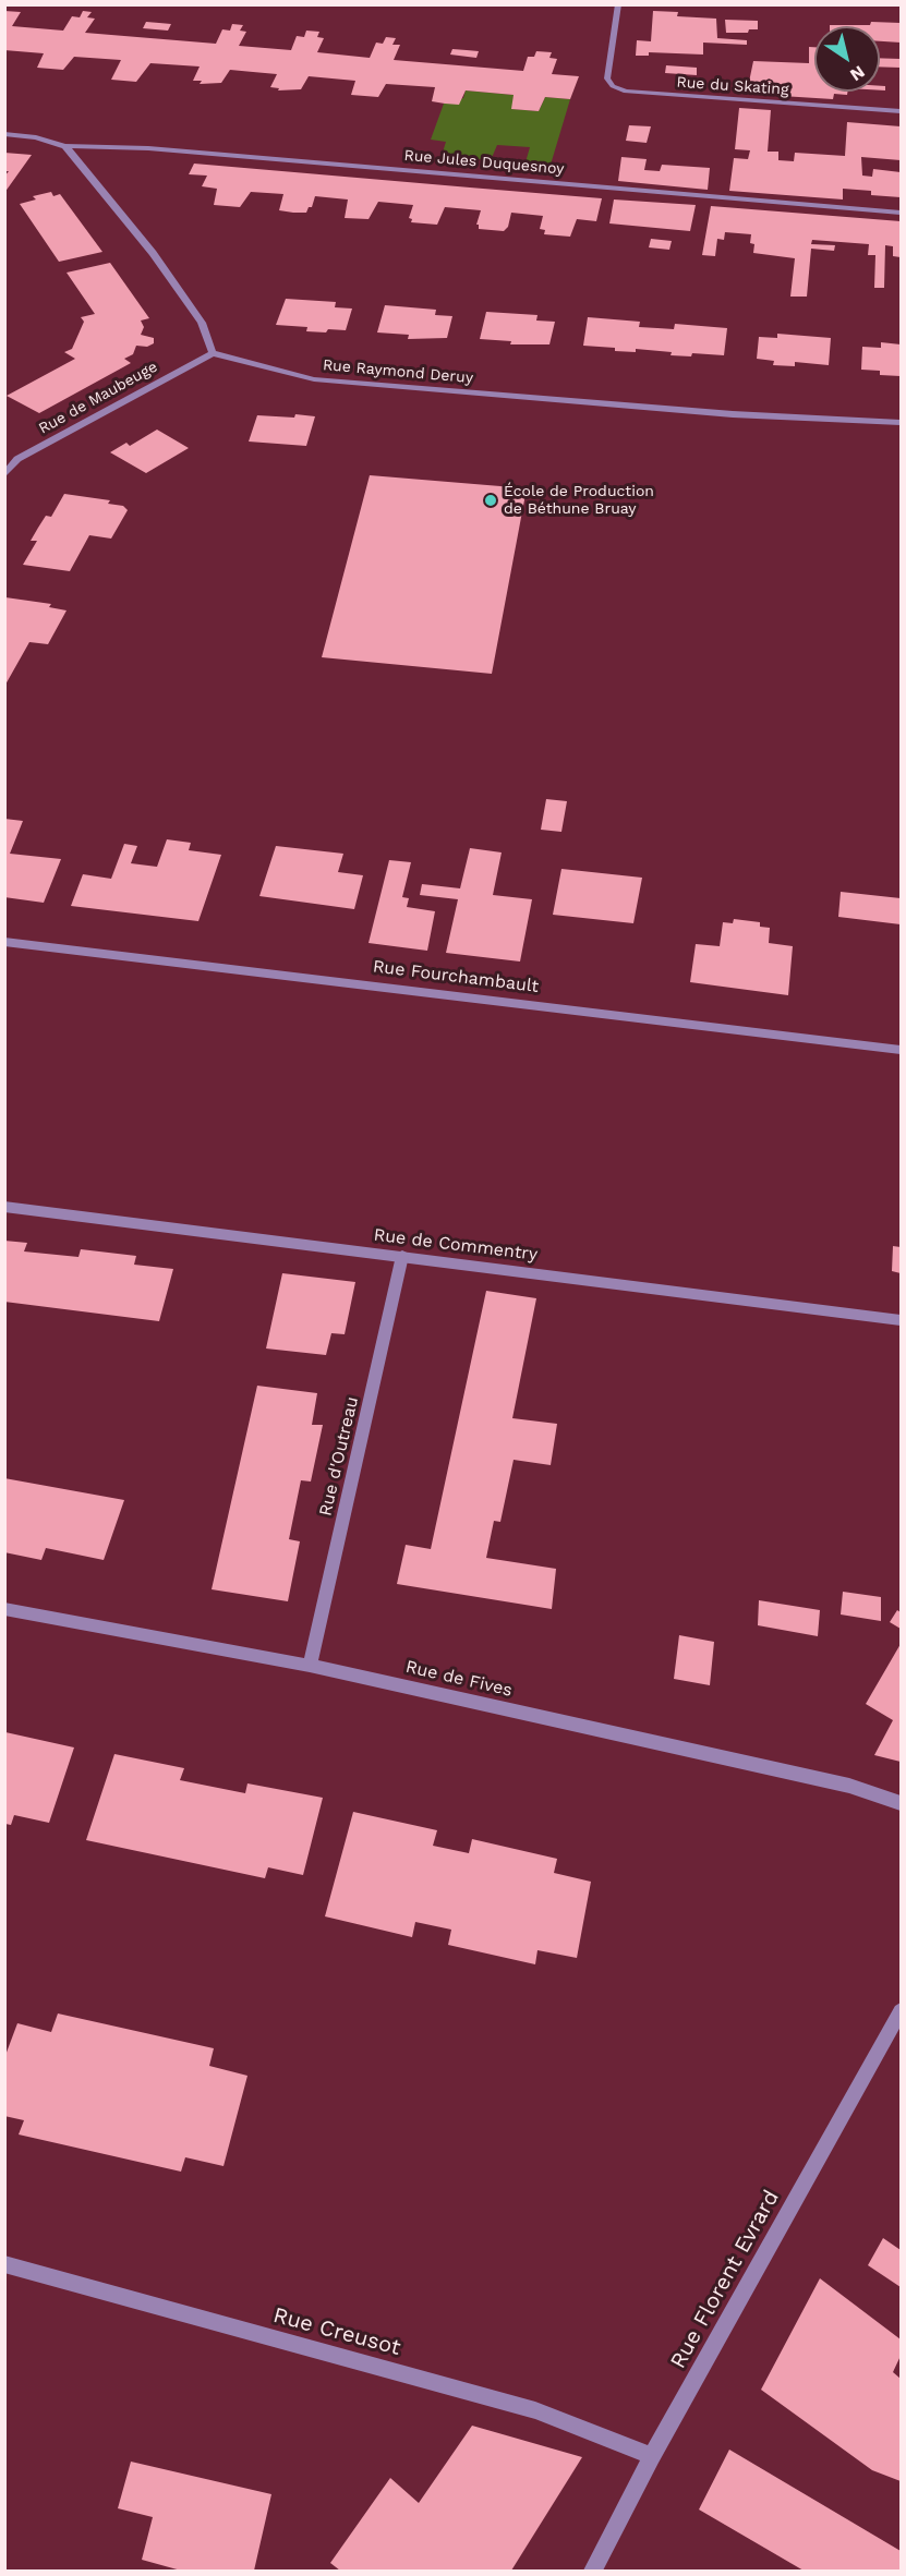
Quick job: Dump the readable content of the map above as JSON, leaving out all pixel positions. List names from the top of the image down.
{
  "streets": {
    "street": [
      "Rue du Skating",
      "Rue Jules Duquesnoy",
      "Rue Raymond Deruy",
      "Rue de Maubeuge",
      "Rue Fourchambault",
      "Rue de Commentry",
      "Rue d'Outreau",
      "Rue de Fives",
      "Rue Florent Evrard",
      "Rue Creusot"
    ]
  },
  "crossings": [
    ["Rue Raymond Deruy", "Rue de Maubeuge"],
    ["Rue de Commentry", "Rue d'Outreau"],
    ["Rue d'Outreau", "Rue de Fives"],
    ["Rue Florent Evrard", "Rue Creusot"]
  ],
  "places": ["École de Production de Béthune Bruay"],
  "north": "bottom right"
}
